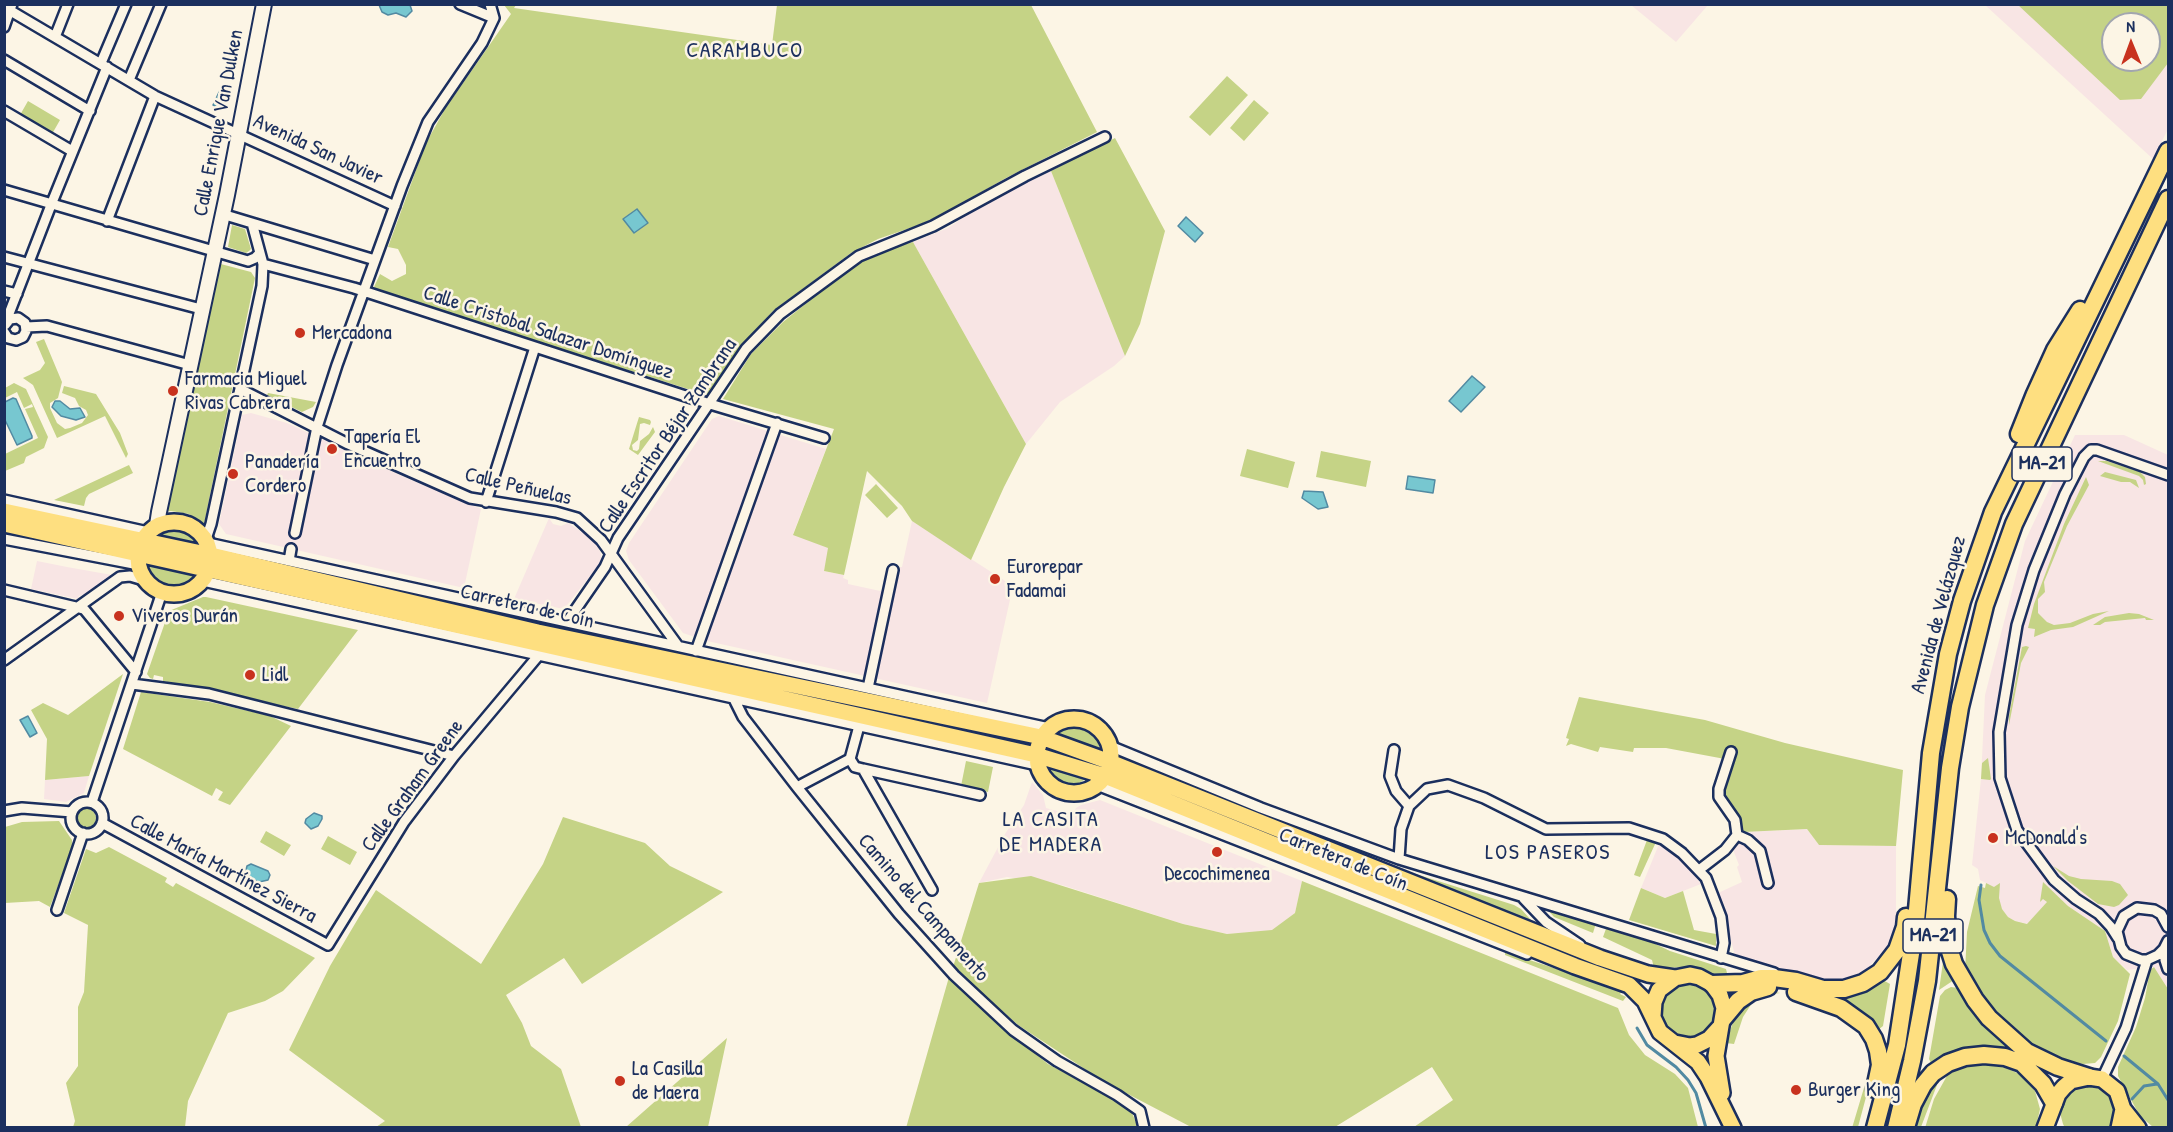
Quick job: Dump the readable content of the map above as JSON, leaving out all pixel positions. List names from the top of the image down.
{
  "streets": {
    "highway": ["MA-21", "Avenida de Velázquez"],
    "main road": ["Carretera de Coín"],
    "street": [
      "Calle Enrique Van Dulken",
      "Avenida San Javier",
      "Calle Cristobal Salazar Domínguez",
      "Calle Escritor Béjar Zambrana",
      "Calle Peñuelas",
      "Calle Graham Greene",
      "Calle María Martínez Sierra",
      "Camino del Campamento"
    ]
  },
  "crossings": [
    ["Calle Enrique Van Dulken", "Avenida San Javier"],
    ["Calle Cristobal Salazar Domínguez", "Calle Escritor Béjar Zambrana"],
    ["Calle Escritor Béjar Zambrana", "Calle Peñuelas"],
    ["Calle Escritor Béjar Zambrana", "Carretera de Coín"],
    ["Calle Peñuelas", "Carretera de Coín"],
    ["Calle Graham Greene", "Calle María Martínez Sierra"]
  ],
  "districts": ["CARAMBUCO", "LA CASITA DE MADERA", "LOS PASEROS"],
  "places": [
    "Mercadona",
    "Farmacia Miguel Rivas Cabrera",
    "Tapería El Encuentro",
    "Panadería Cordero",
    "Eurorepar Fadamai",
    "Viveros Durán",
    "Lidl",
    "McDonald's",
    "Decochimenea",
    "La Casilla de Maera",
    "Burger King"
  ],
  "north": "top"
}
